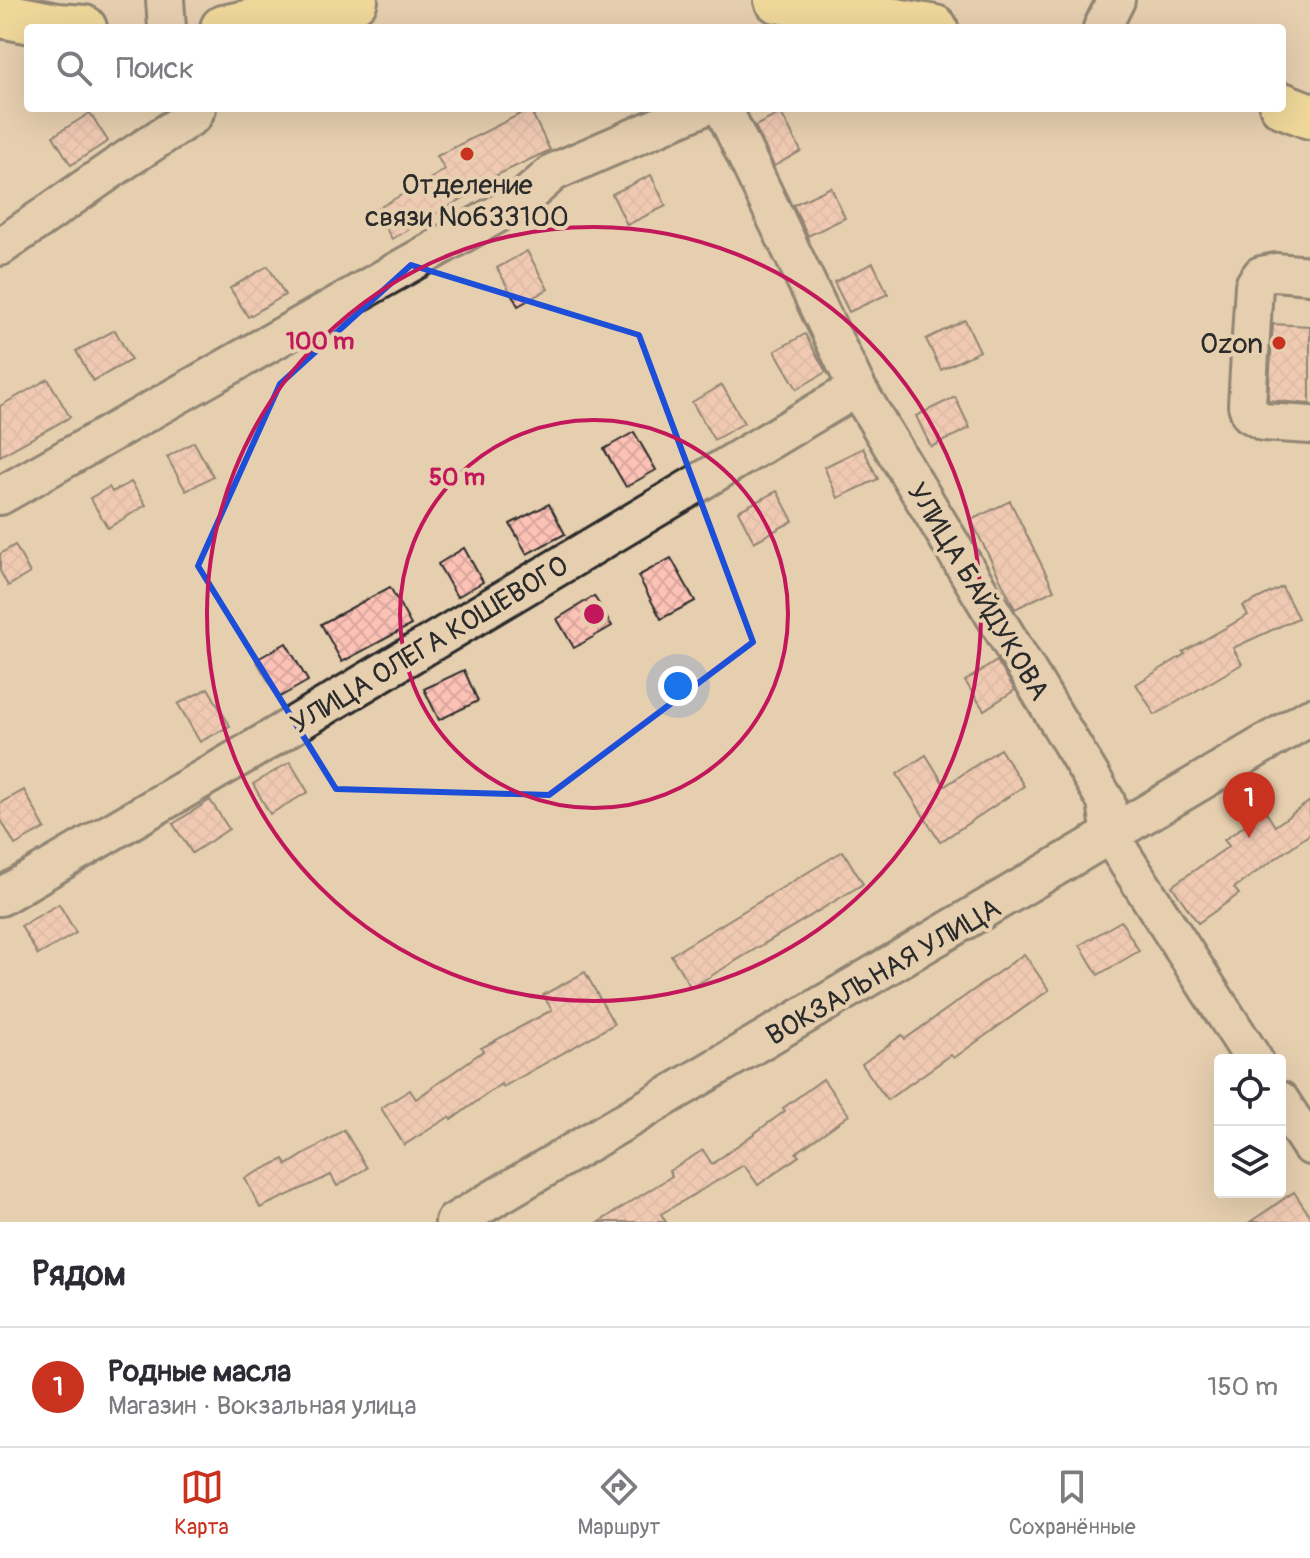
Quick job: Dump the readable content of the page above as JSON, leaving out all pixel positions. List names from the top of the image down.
{
  "streets": {
    "street": ["УЛИЦА БАЙДУКОВА", "УЛИЦА ОЛЕГА КОШЕВОГО", "ВОКЗАЛЬНАЯ УЛИЦА"]
  },
  "crossings": [
    ["УЛИЦА БАЙДУКОВА", "УЛИЦА ОЛЕГА КОШЕВОГО"],
    ["УЛИЦА БАЙДУКОВА", "ВОКЗАЛЬНАЯ УЛИЦА"]
  ],
  "places": ["Отделение связи №633100", "Ozon"],
  "page": {
    "search": "Поиск",
    "pins": "1",
    "heading": "Рядом",
    "list": [
      {
        "mark": "1",
        "name": "Родные масла",
        "note": "Магазин · Вокзальная улица",
        "value": "150 m"
      }
    ],
    "nav": ["Карта", "Маршрут", "Сохранённые"]
  },
  "rings": ["100 m", "50 m"]
}
